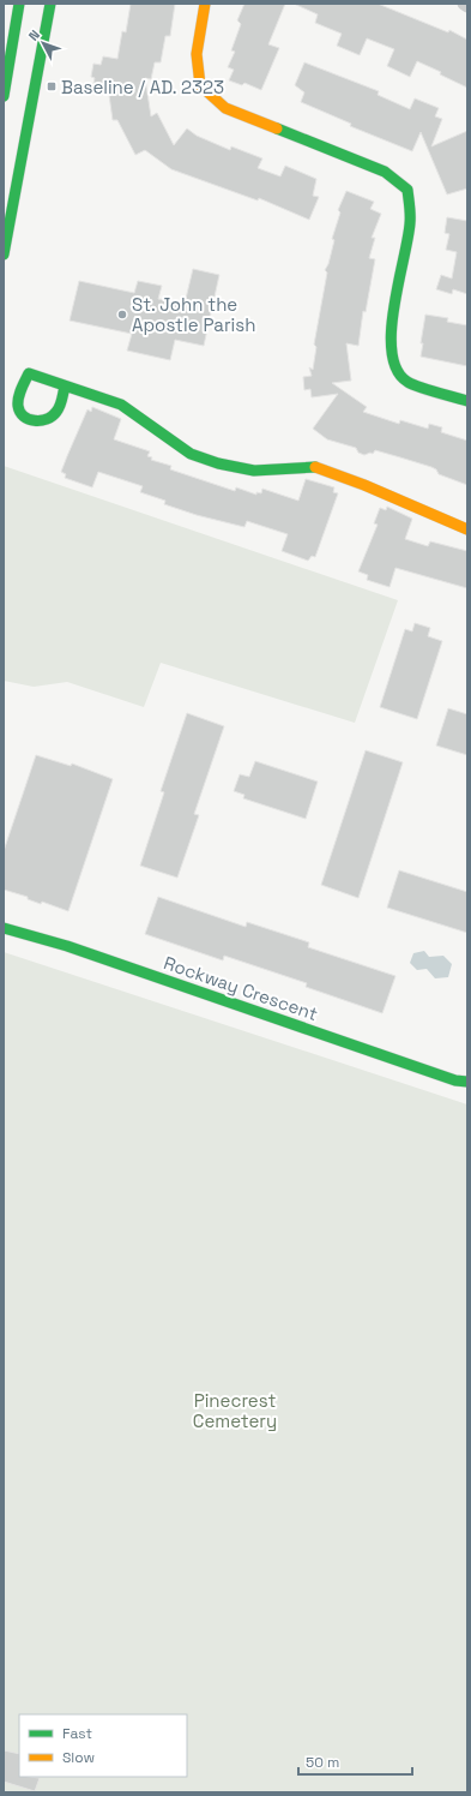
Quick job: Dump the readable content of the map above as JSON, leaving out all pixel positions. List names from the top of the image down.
{
  "streets": {
    "street": ["Rockway Crescent"]
  },
  "parks": ["Pinecrest Cemetery"],
  "places": {
    "transit": ["Baseline / AD. 2323"],
    "other": ["St. John the Apostle Parish"]
  },
  "legend": ["Fast", "Slow"],
  "scale_bar": "50 m",
  "north": "top left"
}
